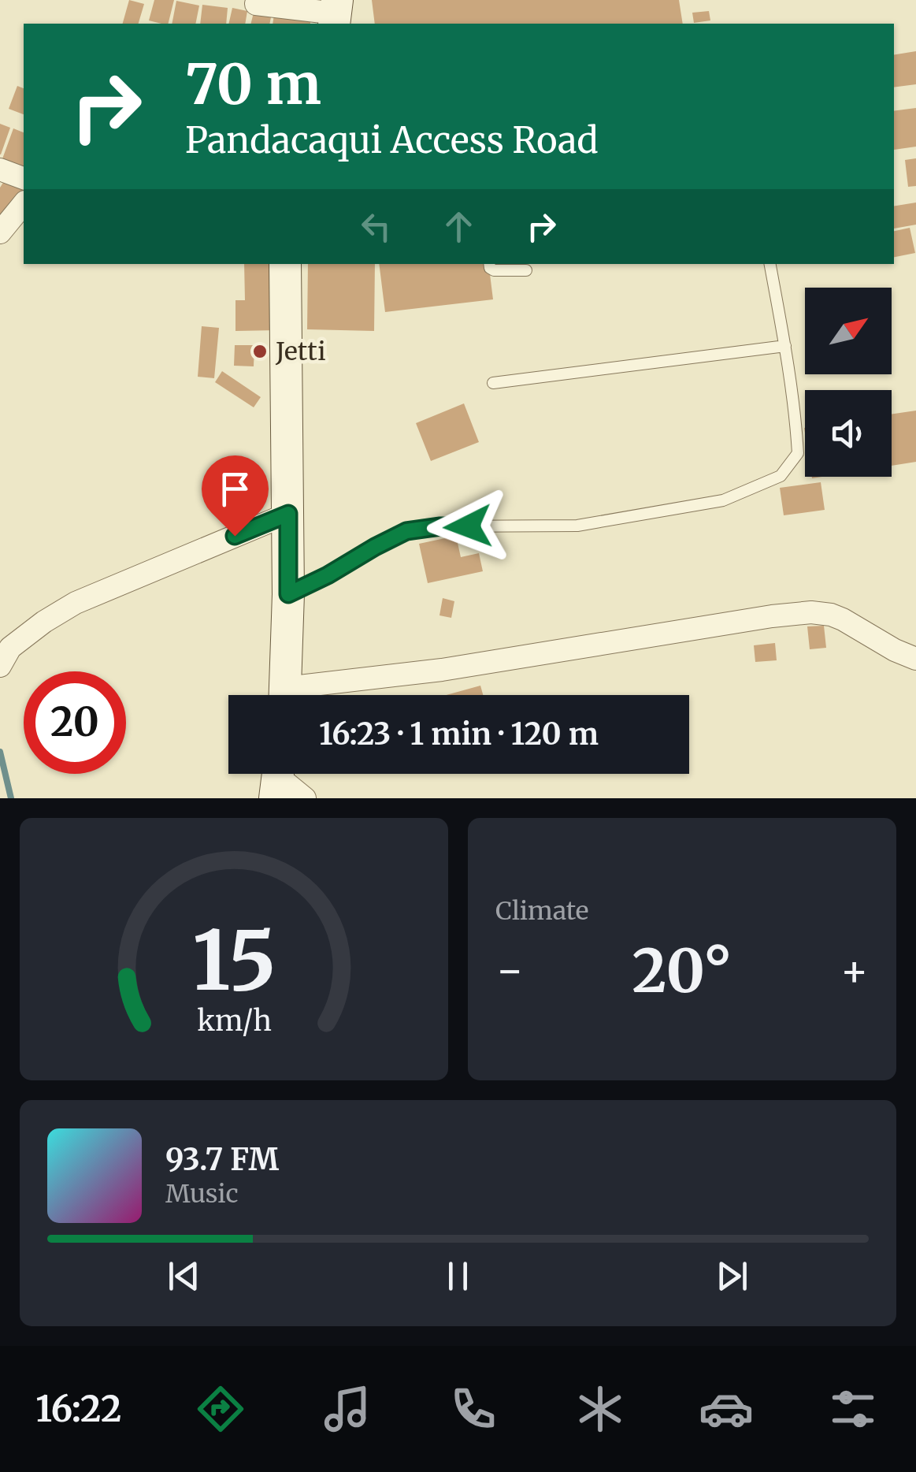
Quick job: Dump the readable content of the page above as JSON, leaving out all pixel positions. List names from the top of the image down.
{
  "places": ["Jetti"],
  "north": "top right",
  "page": {
    "turn": ["70 m", "Pandacaqui Access Road"],
    "limit": "20",
    "trip": "16:23 · 1 min · 120 m",
    "tile": "Climate",
    "heat": ["−", "20°", "+"],
    "song": ["93.7 FM", "Music"],
    "tabs": "16:22",
    "gauge": ["15", "km/h"]
  }
}
